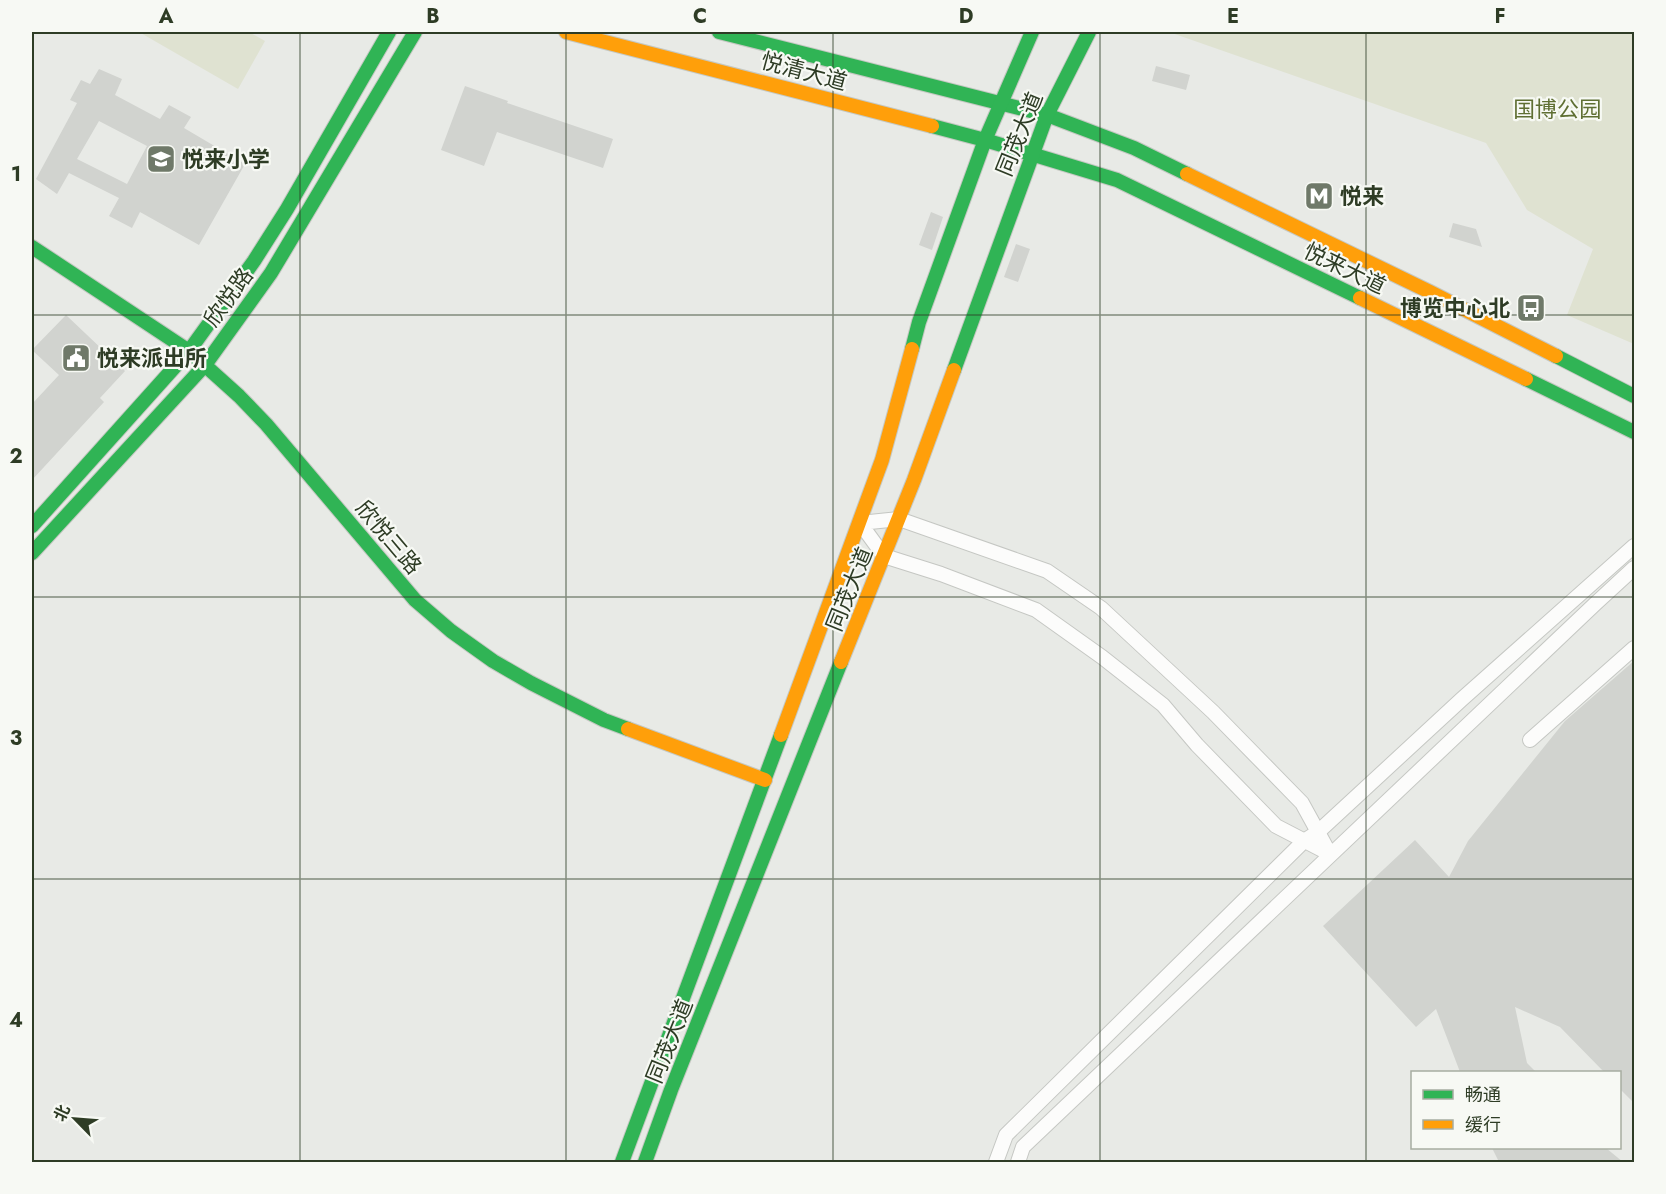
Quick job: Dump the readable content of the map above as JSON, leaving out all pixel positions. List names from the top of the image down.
{
  "streets": {
    "main road": [
      "悦清大道",
      "同茂大道",
      "悦来大道",
      "欣悦路",
      "欣悦三路"
    ]
  },
  "crossings": [
    ["悦清大道", "同茂大道"],
    ["悦清大道", "悦来大道"],
    ["同茂大道", "悦来大道"],
    ["同茂大道", "欣悦三路"],
    ["欣悦路", "欣悦三路"]
  ],
  "parks": ["国博公园"],
  "places": {
    "school or university": ["悦来小学"],
    "metro station": ["悦来"],
    "bus stop": ["博览中心北"],
    "public building": ["悦来派出所"]
  },
  "legend": ["畅通", "缓行"],
  "north": "top left",
  "grid": {
    "columns": [
      "A",
      "B",
      "C",
      "D",
      "E",
      "F"
    ],
    "rows": [
      "1",
      "2",
      "3",
      "4"
    ]
  }
}
